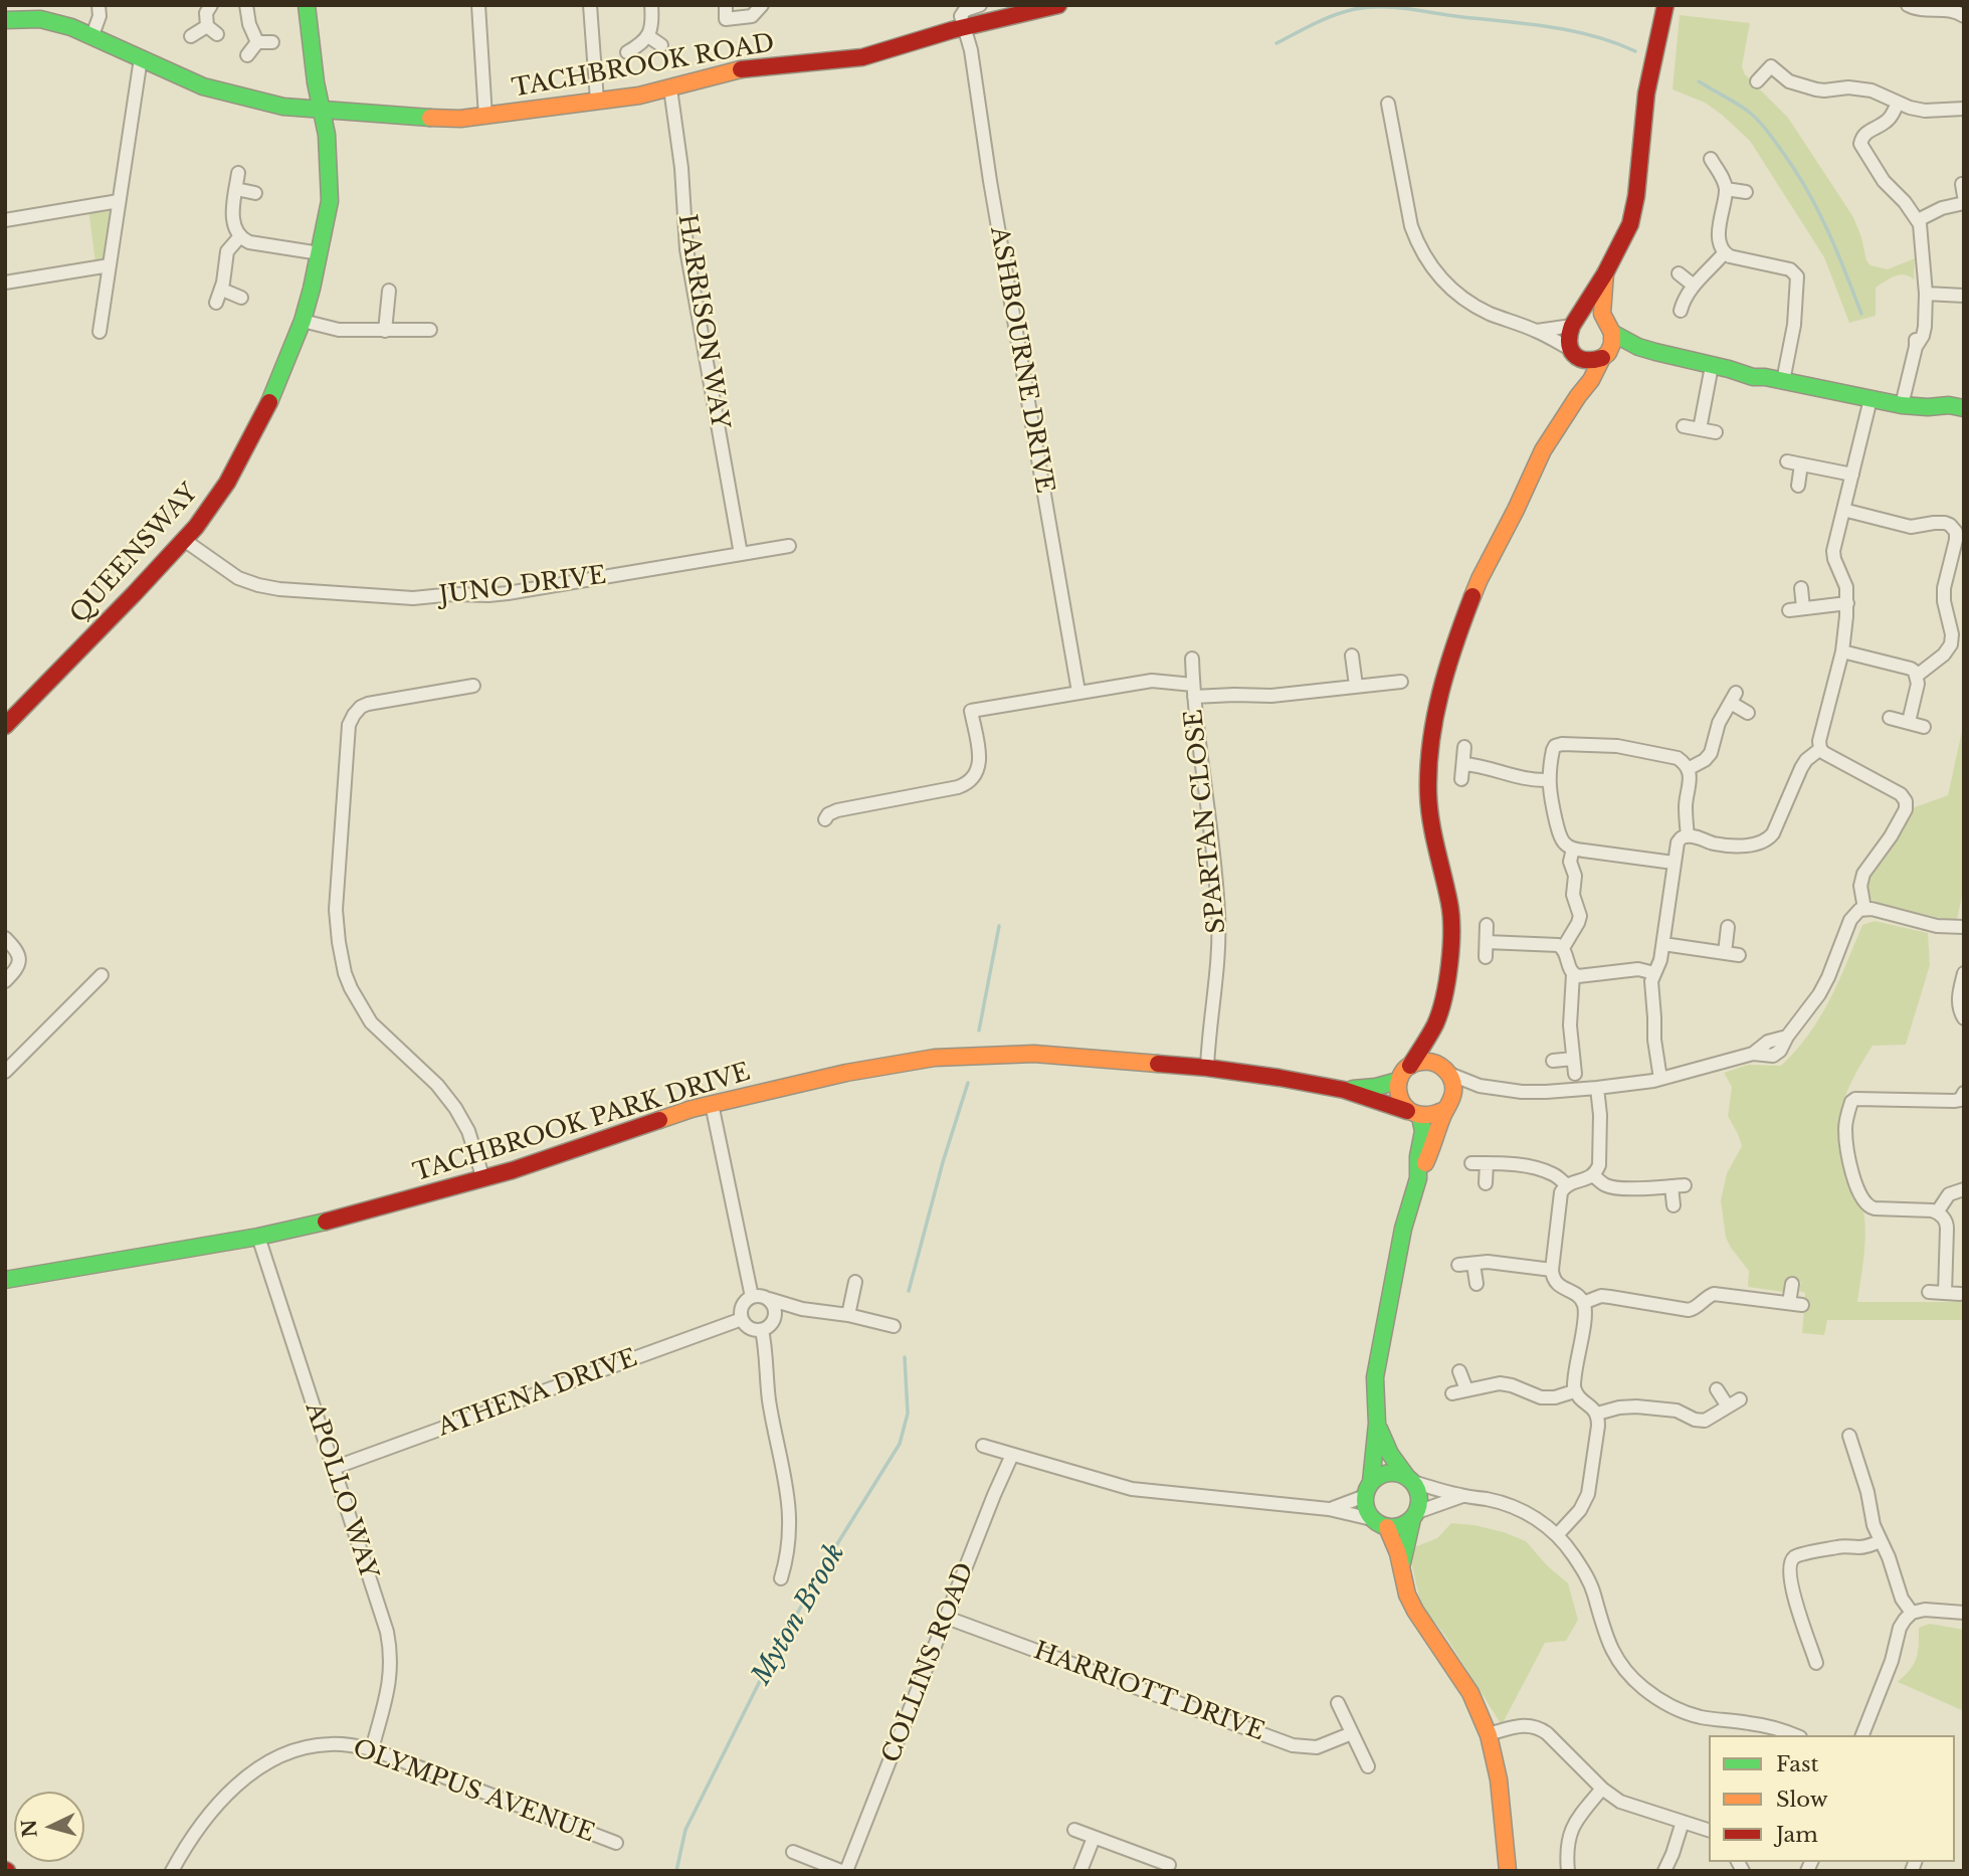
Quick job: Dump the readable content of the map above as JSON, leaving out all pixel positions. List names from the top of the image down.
{
  "streets": {
    "street": [
      "TACHBROOK ROAD",
      "HARRISON WAY",
      "ASHBOURNE DRIVE",
      "QUEENSWAY",
      "JUNO DRIVE",
      "SPARTAN CLOSE",
      "TACHBROOK PARK DRIVE",
      "ATHENA DRIVE",
      "APOLLO WAY",
      "COLLINS ROAD",
      "HARRIOTT DRIVE",
      "OLYMPUS AVENUE"
    ]
  },
  "crossings": [
    ["TACHBROOK ROAD", "HARRISON WAY"],
    ["TACHBROOK ROAD", "ASHBOURNE DRIVE"],
    ["TACHBROOK ROAD", "QUEENSWAY"],
    ["HARRISON WAY", "JUNO DRIVE"],
    ["QUEENSWAY", "JUNO DRIVE"],
    ["SPARTAN CLOSE", "TACHBROOK PARK DRIVE"],
    ["TACHBROOK PARK DRIVE", "APOLLO WAY"],
    ["ATHENA DRIVE", "APOLLO WAY"],
    ["APOLLO WAY", "OLYMPUS AVENUE"],
    ["COLLINS ROAD", "HARRIOTT DRIVE"]
  ],
  "water": ["Myton Brook"],
  "legend": ["Fast", "Slow", "Jam"],
  "north": "left"
}
